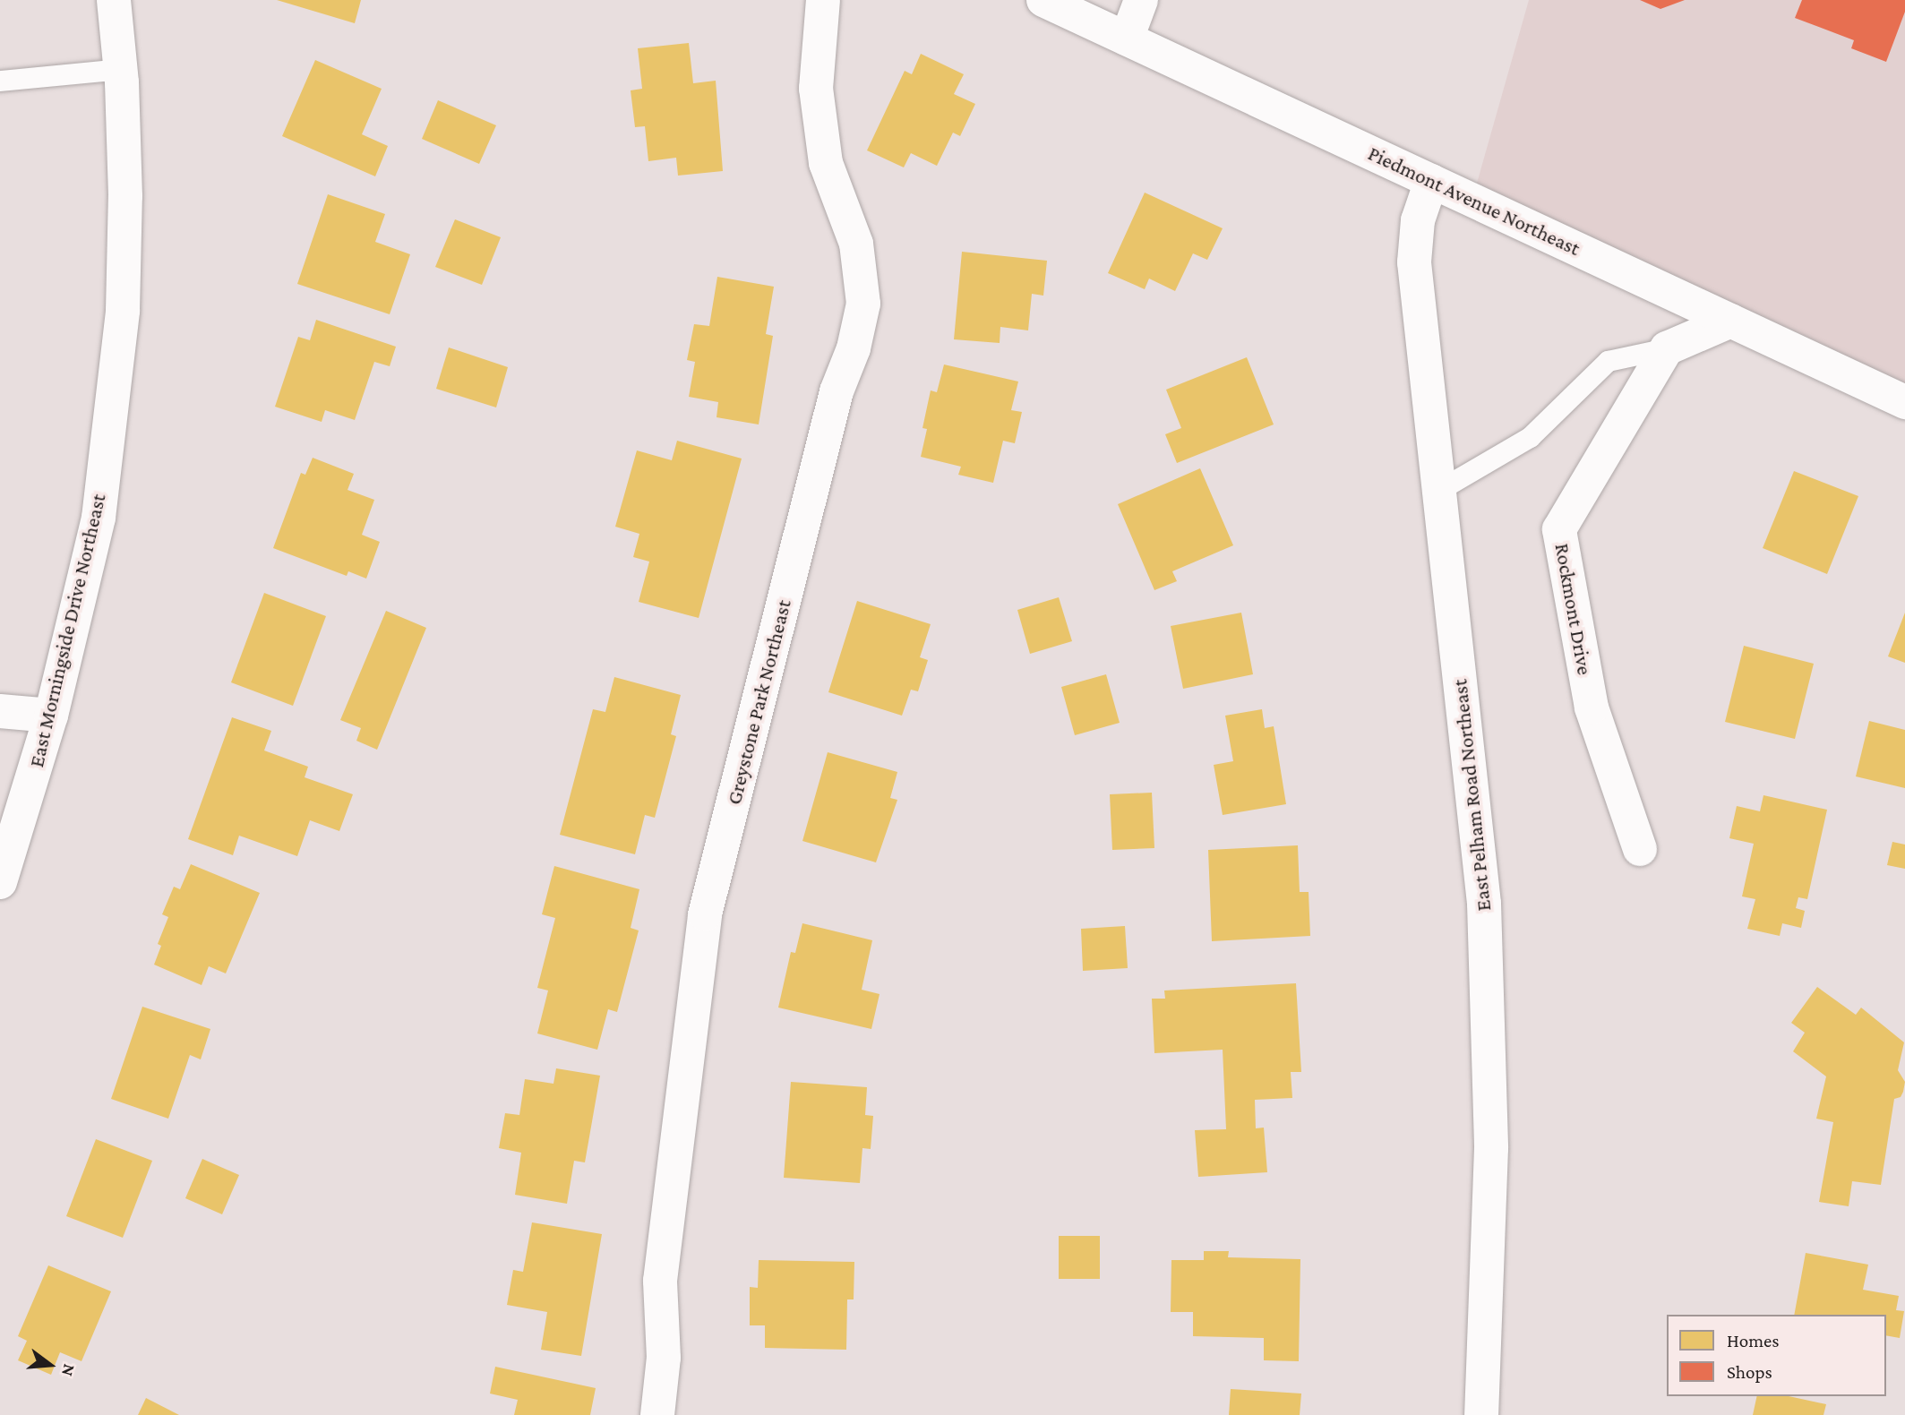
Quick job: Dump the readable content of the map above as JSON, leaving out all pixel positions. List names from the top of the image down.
{
  "streets": {
    "street": [
      "Piedmont Avenue Northeast",
      "Rockmont Drive",
      "East Morningside Drive Northeast",
      "Greystone Park Northeast",
      "East Pelham Road Northeast"
    ]
  },
  "crossings": [
    ["Piedmont Avenue Northeast", "East Pelham Road Northeast"]
  ],
  "legend": ["Homes", "Shops"],
  "north": "right"
}
